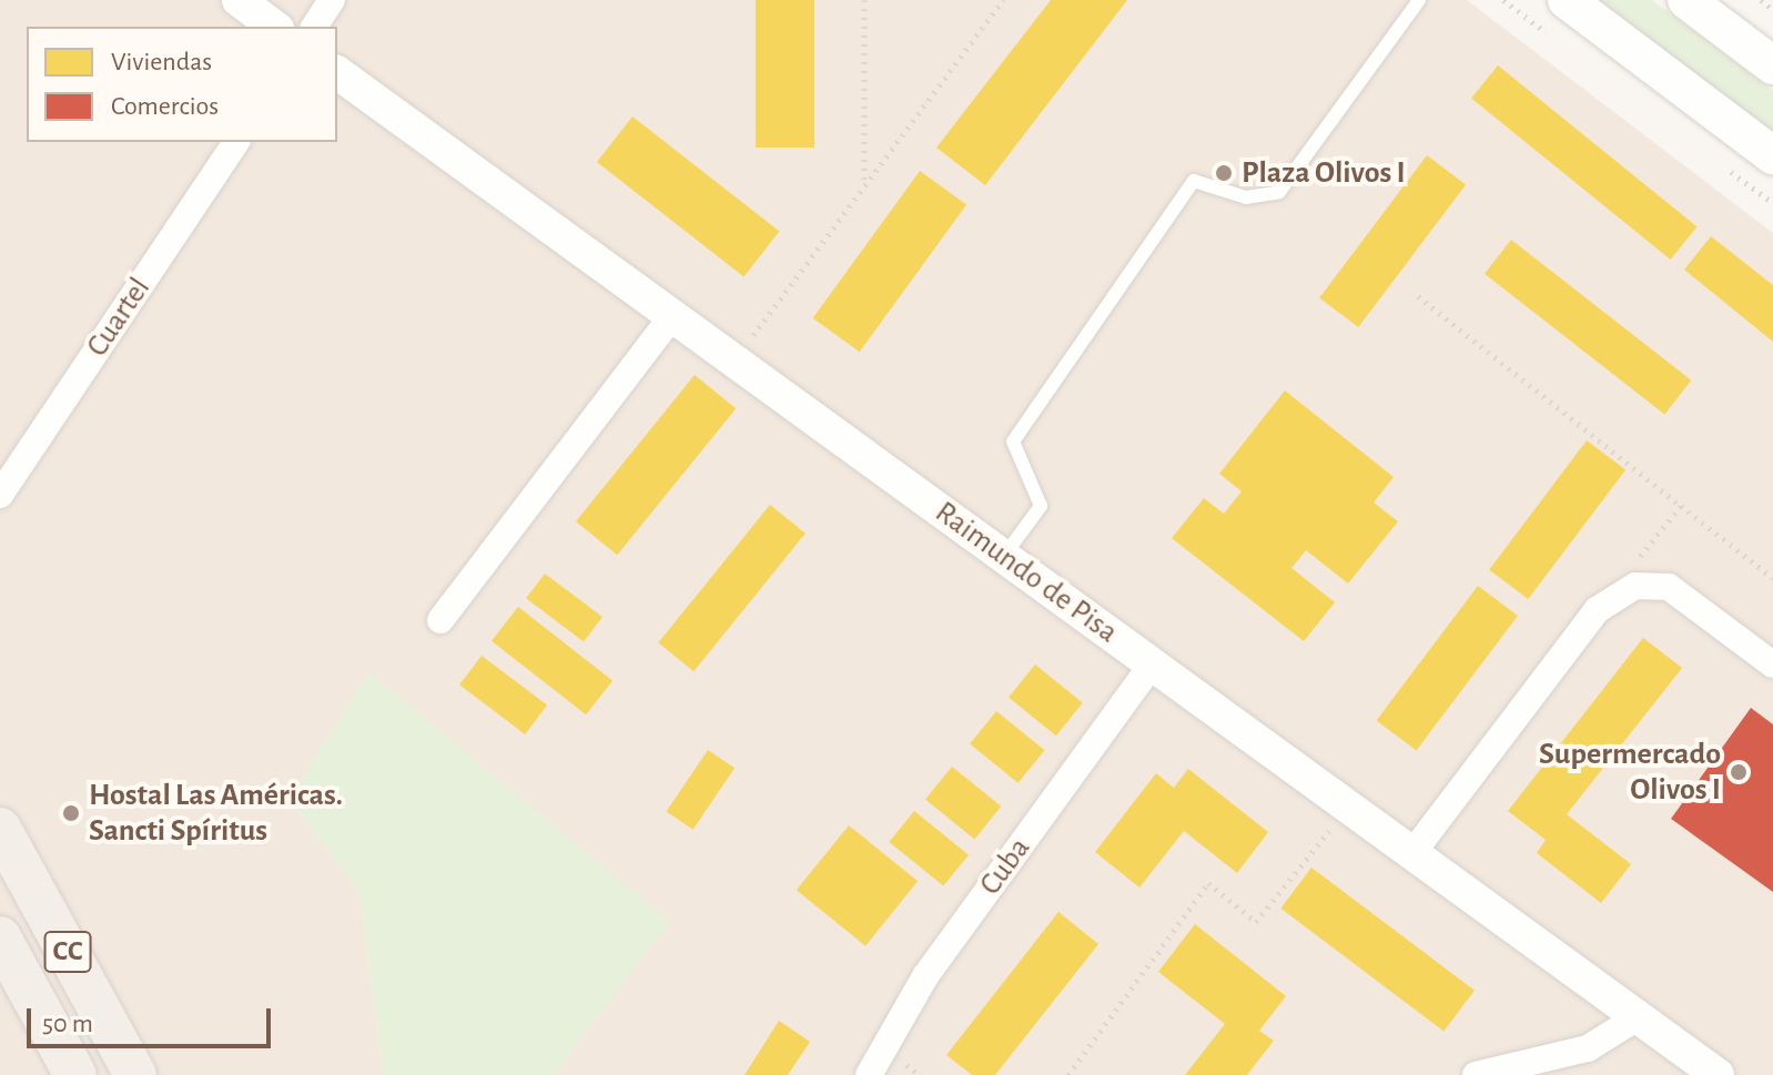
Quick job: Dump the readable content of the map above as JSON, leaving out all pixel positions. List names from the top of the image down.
{
  "streets": {
    "main road": ["CC"],
    "street": ["Cuartel", "Raimundo de Pisa", "Cuba"]
  },
  "crossings": [
    ["Raimundo de Pisa", "Cuba"]
  ],
  "places": ["Plaza Olivos I", "Supermercado Olivos I", "Hostal Las Américas. Sancti Spíritus"],
  "legend": ["Viviendas", "Comercios"],
  "scale_bar": "50 m"
}
